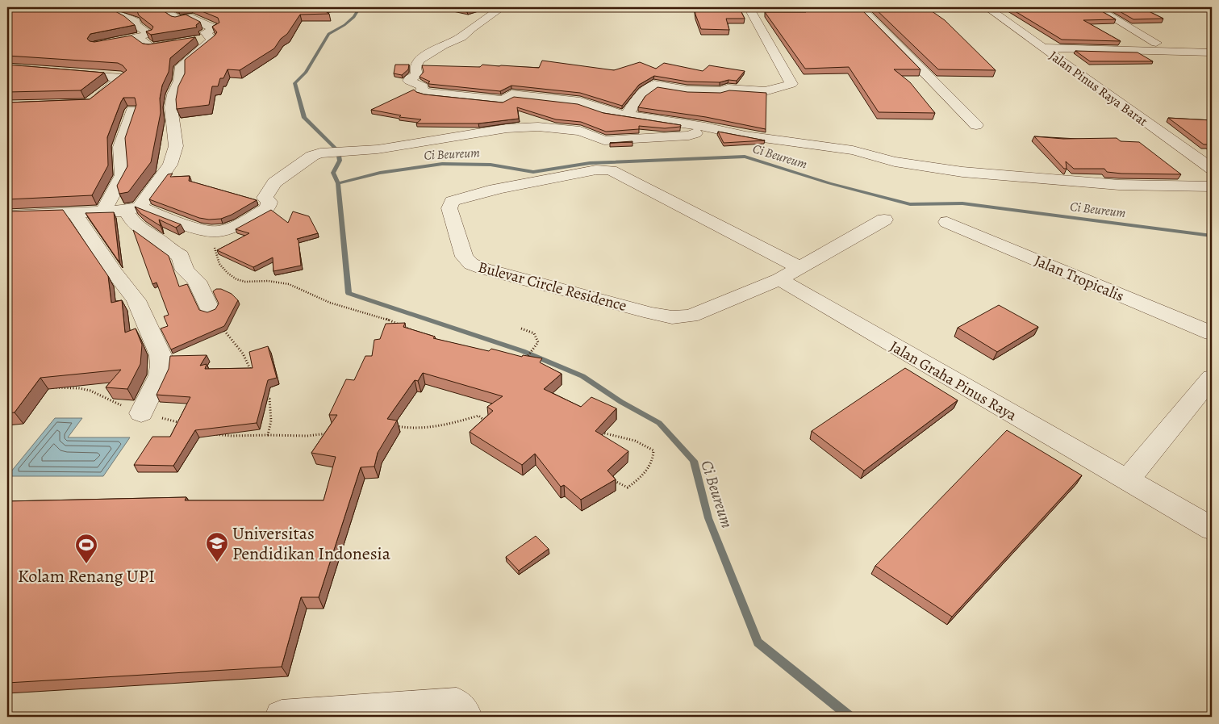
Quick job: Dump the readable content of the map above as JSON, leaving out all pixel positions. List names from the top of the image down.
{
  "streets": {
    "street": [
      "Jalan Pinus Raya Barat",
      "Jalan Tropicalis",
      "Bulevar Circle Residence",
      "Jalan Graha Pinus Raya"
    ]
  },
  "crossings": [
    ["Bulevar Circle Residence", "Jalan Graha Pinus Raya"]
  ],
  "water": ["Ci Beureum"],
  "places": {
    "school or university": ["Universitas Pendidikan Indonesia"],
    "sports": ["Kolam Renang UPI"]
  }
}
